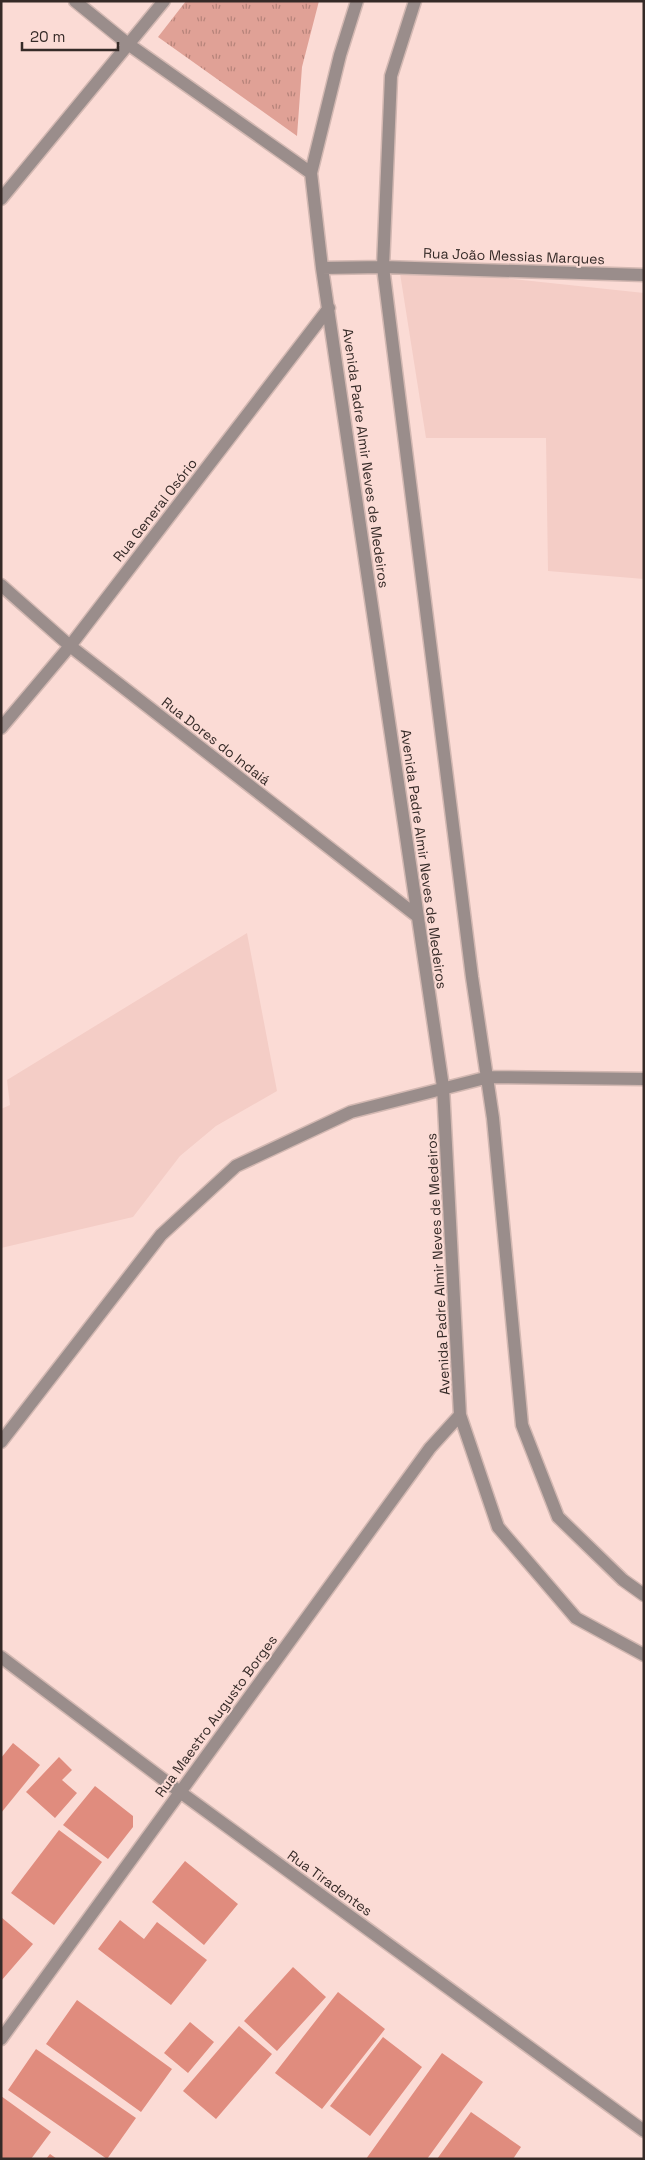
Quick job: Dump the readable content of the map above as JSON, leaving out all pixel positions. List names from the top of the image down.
{
  "streets": {
    "street": [
      "Rua João Messias Marques",
      "Avenida Padre Almir Neves de Medeiros",
      "Rua General Osório",
      "Rua Dores do Indaiá",
      "Rua Maestro Augusto Borges",
      "Rua Tiradentes"
    ]
  },
  "crossings": [
    ["Rua João Messias Marques", "Avenida Padre Almir Neves de Medeiros"],
    ["Avenida Padre Almir Neves de Medeiros", "Rua General Osório"],
    ["Avenida Padre Almir Neves de Medeiros", "Rua Dores do Indaiá"],
    ["Avenida Padre Almir Neves de Medeiros", "Rua Maestro Augusto Borges"],
    ["Rua General Osório", "Rua Dores do Indaiá"],
    ["Rua Maestro Augusto Borges", "Rua Tiradentes"]
  ],
  "scale_bar": "20 m"
}
